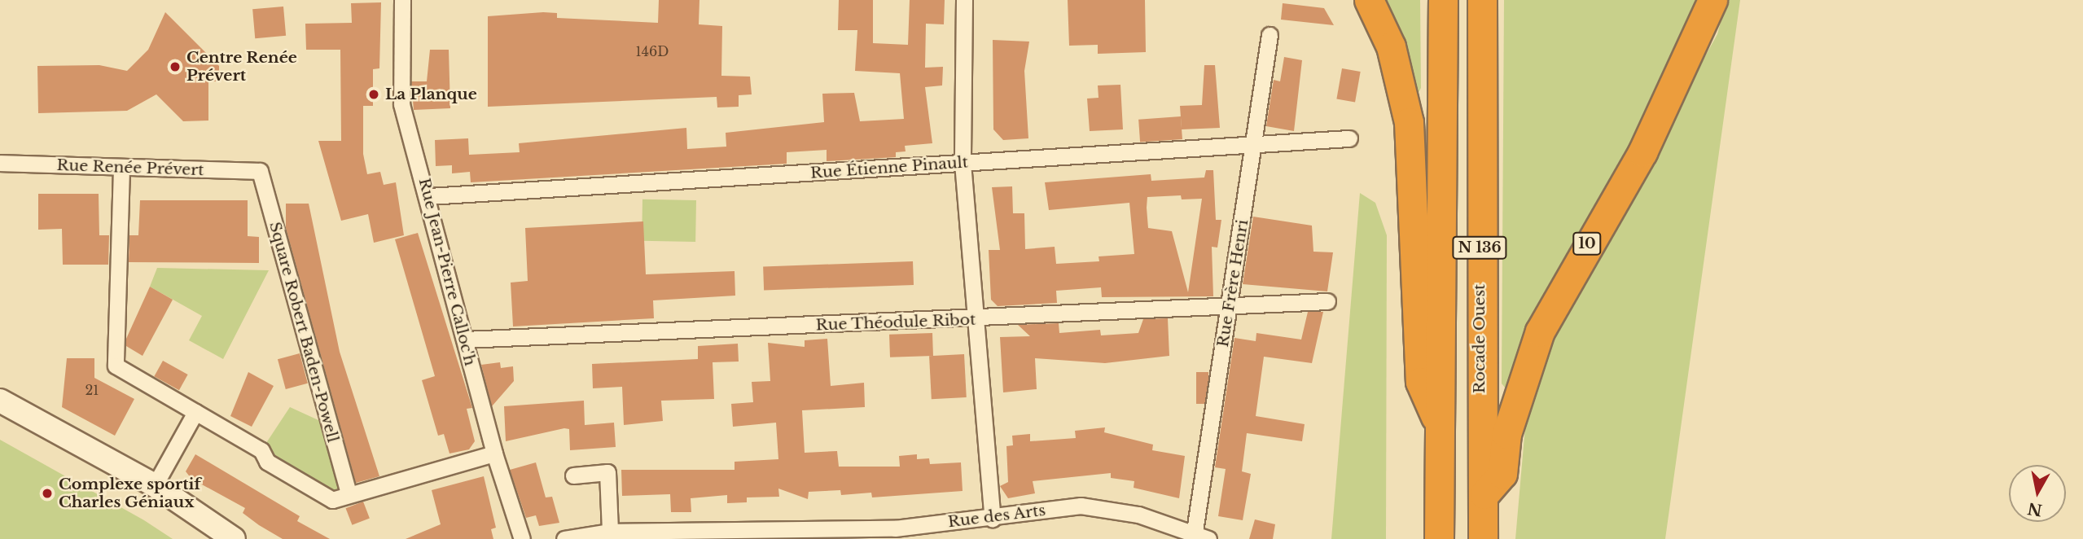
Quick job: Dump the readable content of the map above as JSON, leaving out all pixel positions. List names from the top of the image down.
{
  "streets": {
    "highway": ["10", "N 136", "Rocade Ouest"],
    "street": [
      "Rue Renée Prévert",
      "Rue Étienne Pinault",
      "Rue Jean-Pierre Calloc'h",
      "Rue Frère Henri",
      "Rue Théodule Ribot",
      "Square Robert Baden-Powell",
      "Rue des Arts"
    ]
  },
  "crossings": [
    ["Rue Renée Prévert", "Square Robert Baden-Powell"],
    ["Rue Étienne Pinault", "Rue Jean-Pierre Calloc'h"],
    ["Rue Étienne Pinault", "Rue Frère Henri"],
    ["10", "Rocade Ouest"],
    ["Rue Jean-Pierre Calloc'h", "Rue Théodule Ribot"],
    ["Rue Frère Henri", "Rue Théodule Ribot"],
    ["Rue Frère Henri", "Rue des Arts"]
  ],
  "places": ["Centre Renée Prévert", "La Planque", "Complexe sportif Charles Géniaux"],
  "house_numbers": ["146D", "21"],
  "north": "bottom"
}
